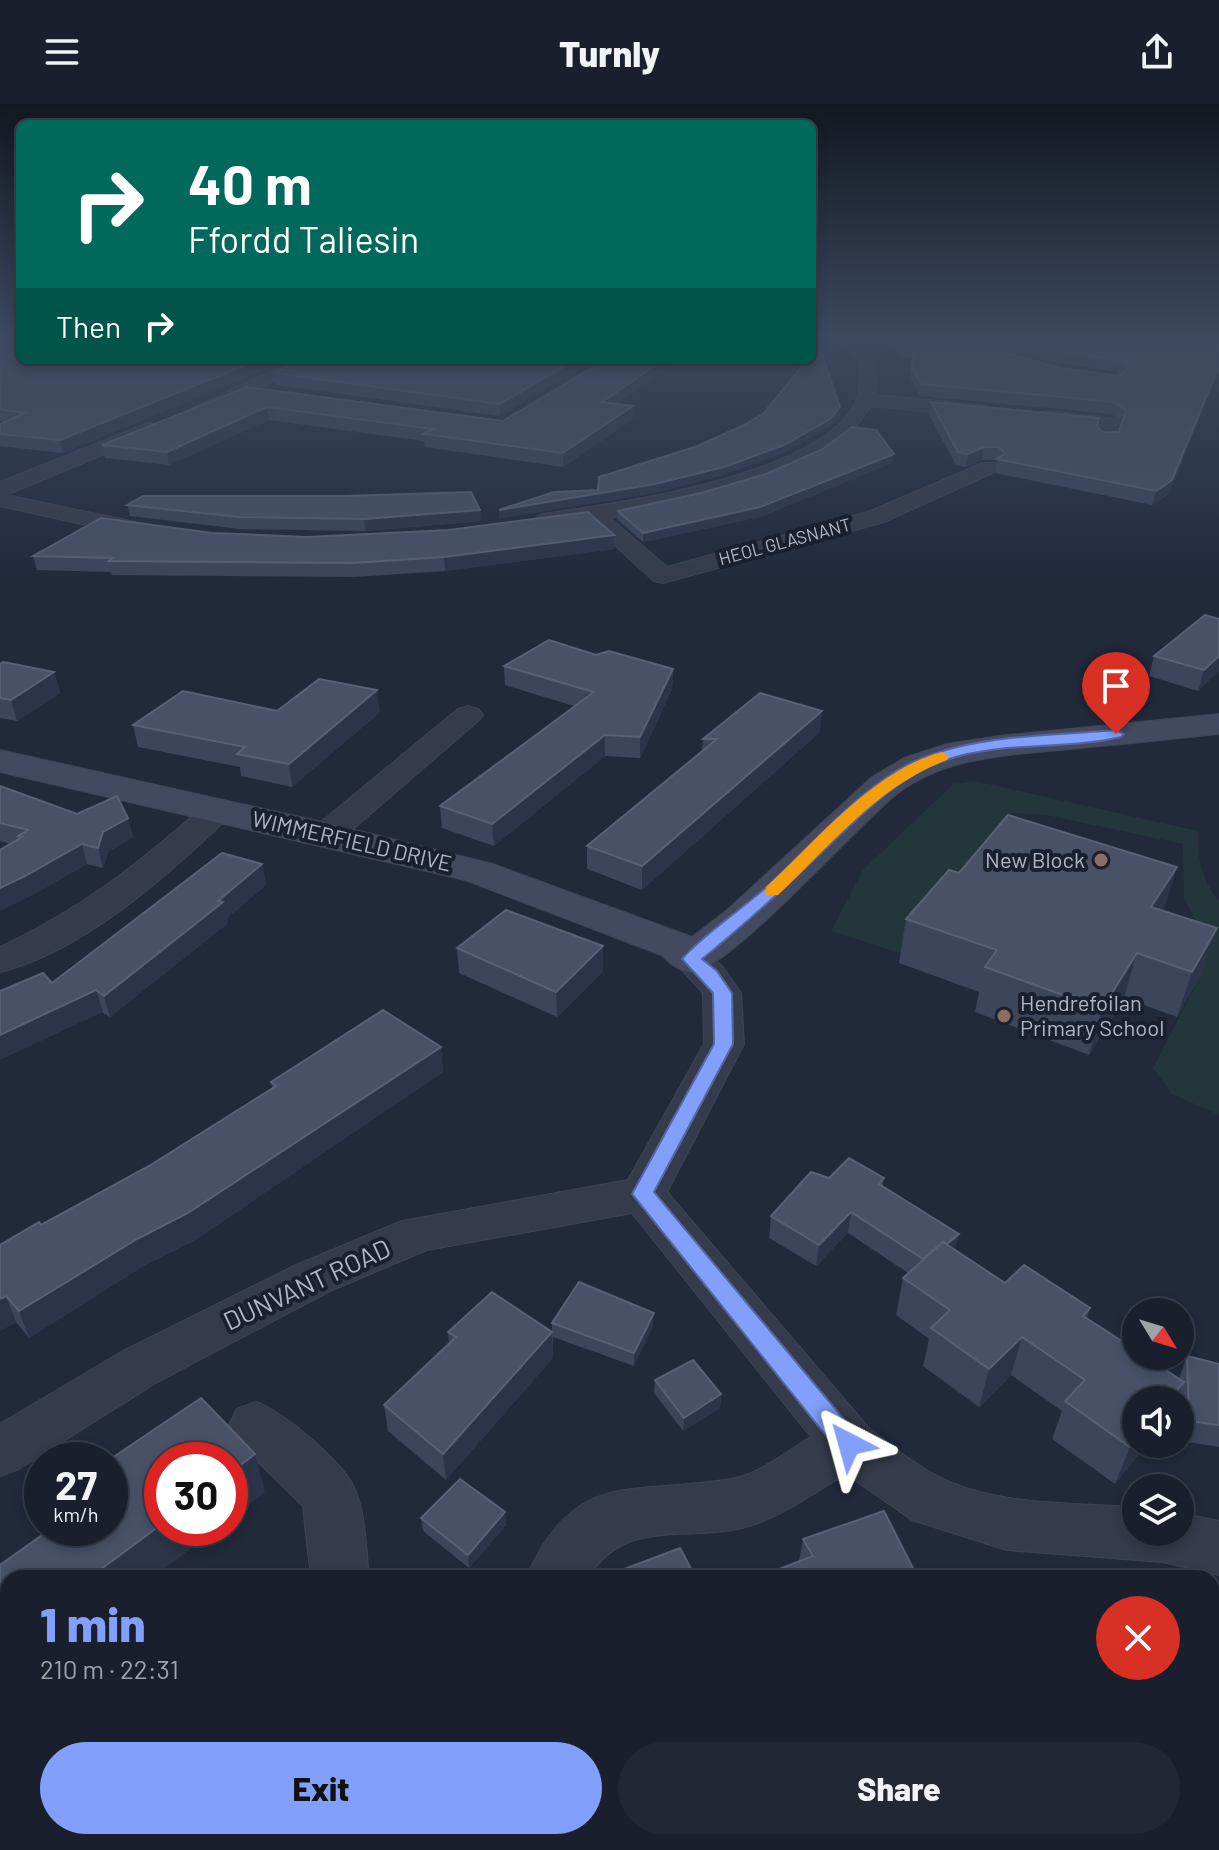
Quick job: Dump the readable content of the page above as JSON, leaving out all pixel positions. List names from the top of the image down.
{
  "streets": {
    "street": ["HEOL GLASNANT", "WIMMERFIELD DRIVE", "DUNVANT ROAD"]
  },
  "places": ["New Block", "Hendrefoilan Primary School"],
  "north": "bottom right",
  "page": {
    "header": "Turnly",
    "turn": ["40 m", "Ffordd Taliesin"],
    "then": "Then",
    "speed": "27 km/h",
    "limit": "30",
    "heading": ["1 min", "210 m · 22:31"],
    "buttons": ["Exit", "Share"]
  }
}
